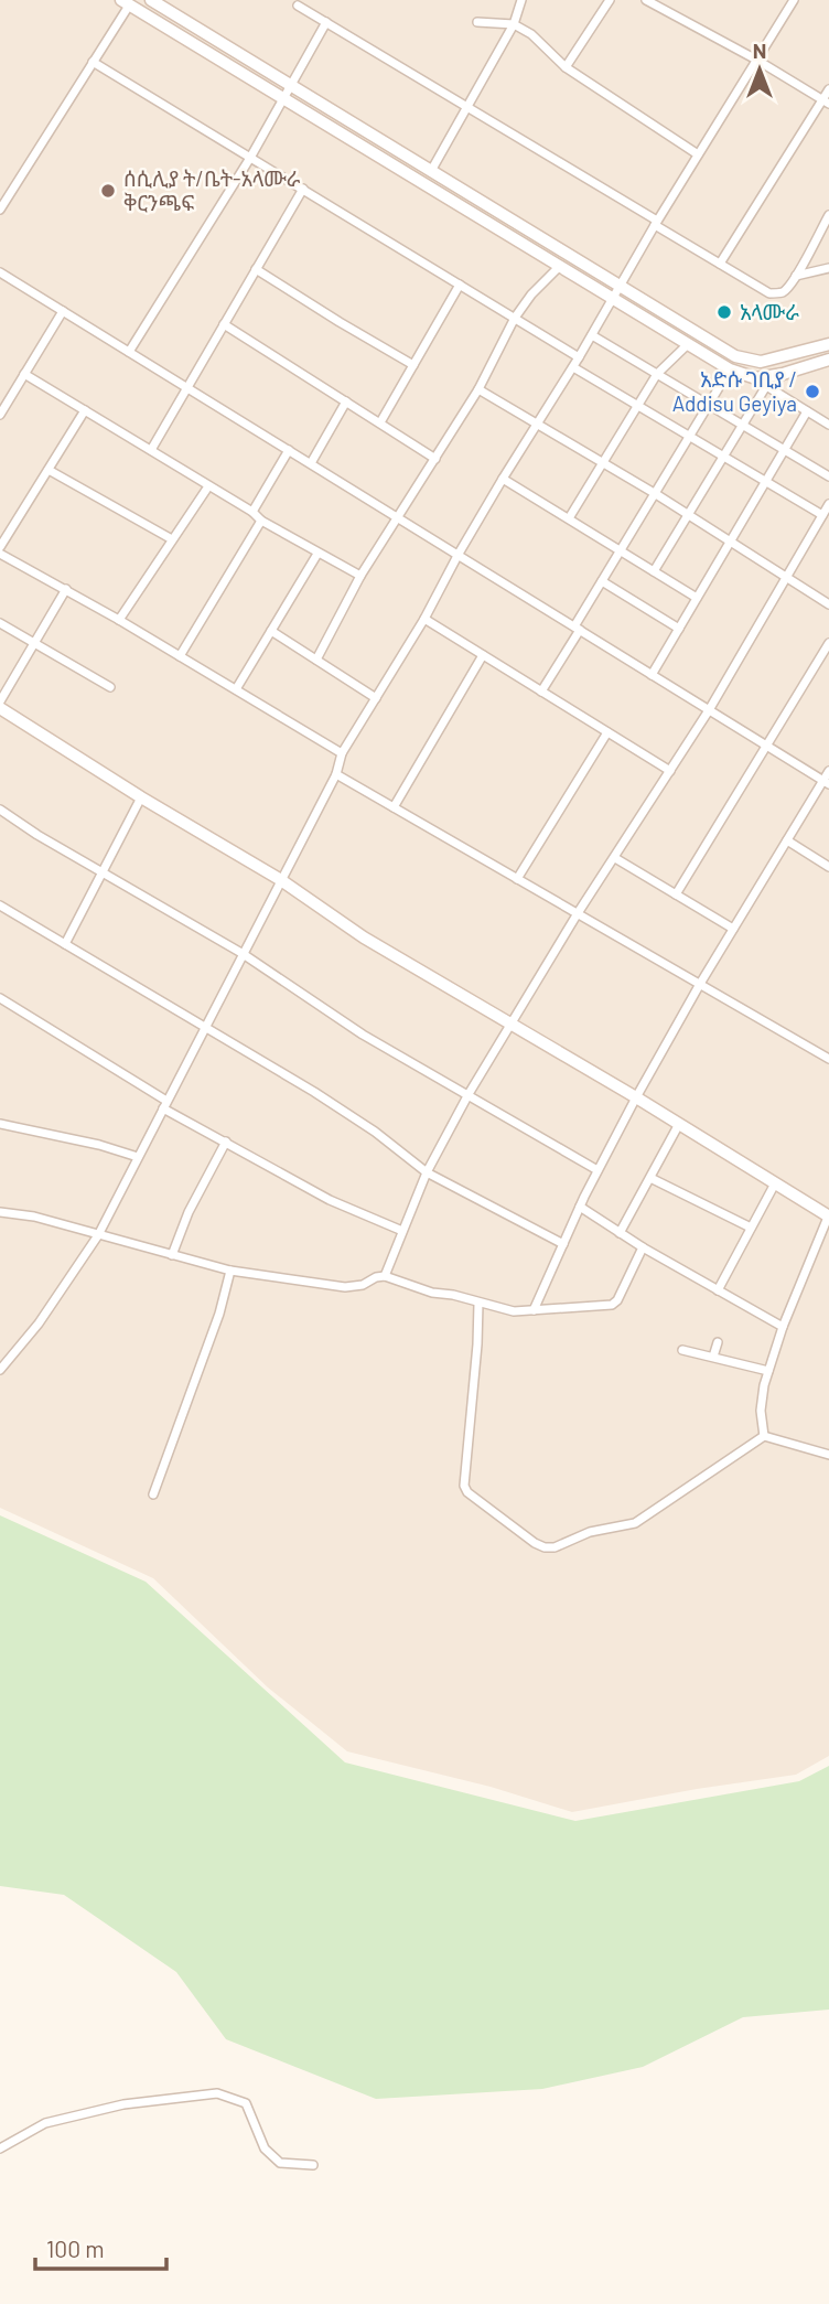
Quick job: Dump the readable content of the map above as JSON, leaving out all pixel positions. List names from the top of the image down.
{
  "places": ["ሰሲሊያ ት/ቤት-አላሙራ ቅርንጫፍ", "አላሙራ", "አድሱ ገቢያ / Addisu Geyiya"],
  "scale_bar": "100 m",
  "north": "top"
}
